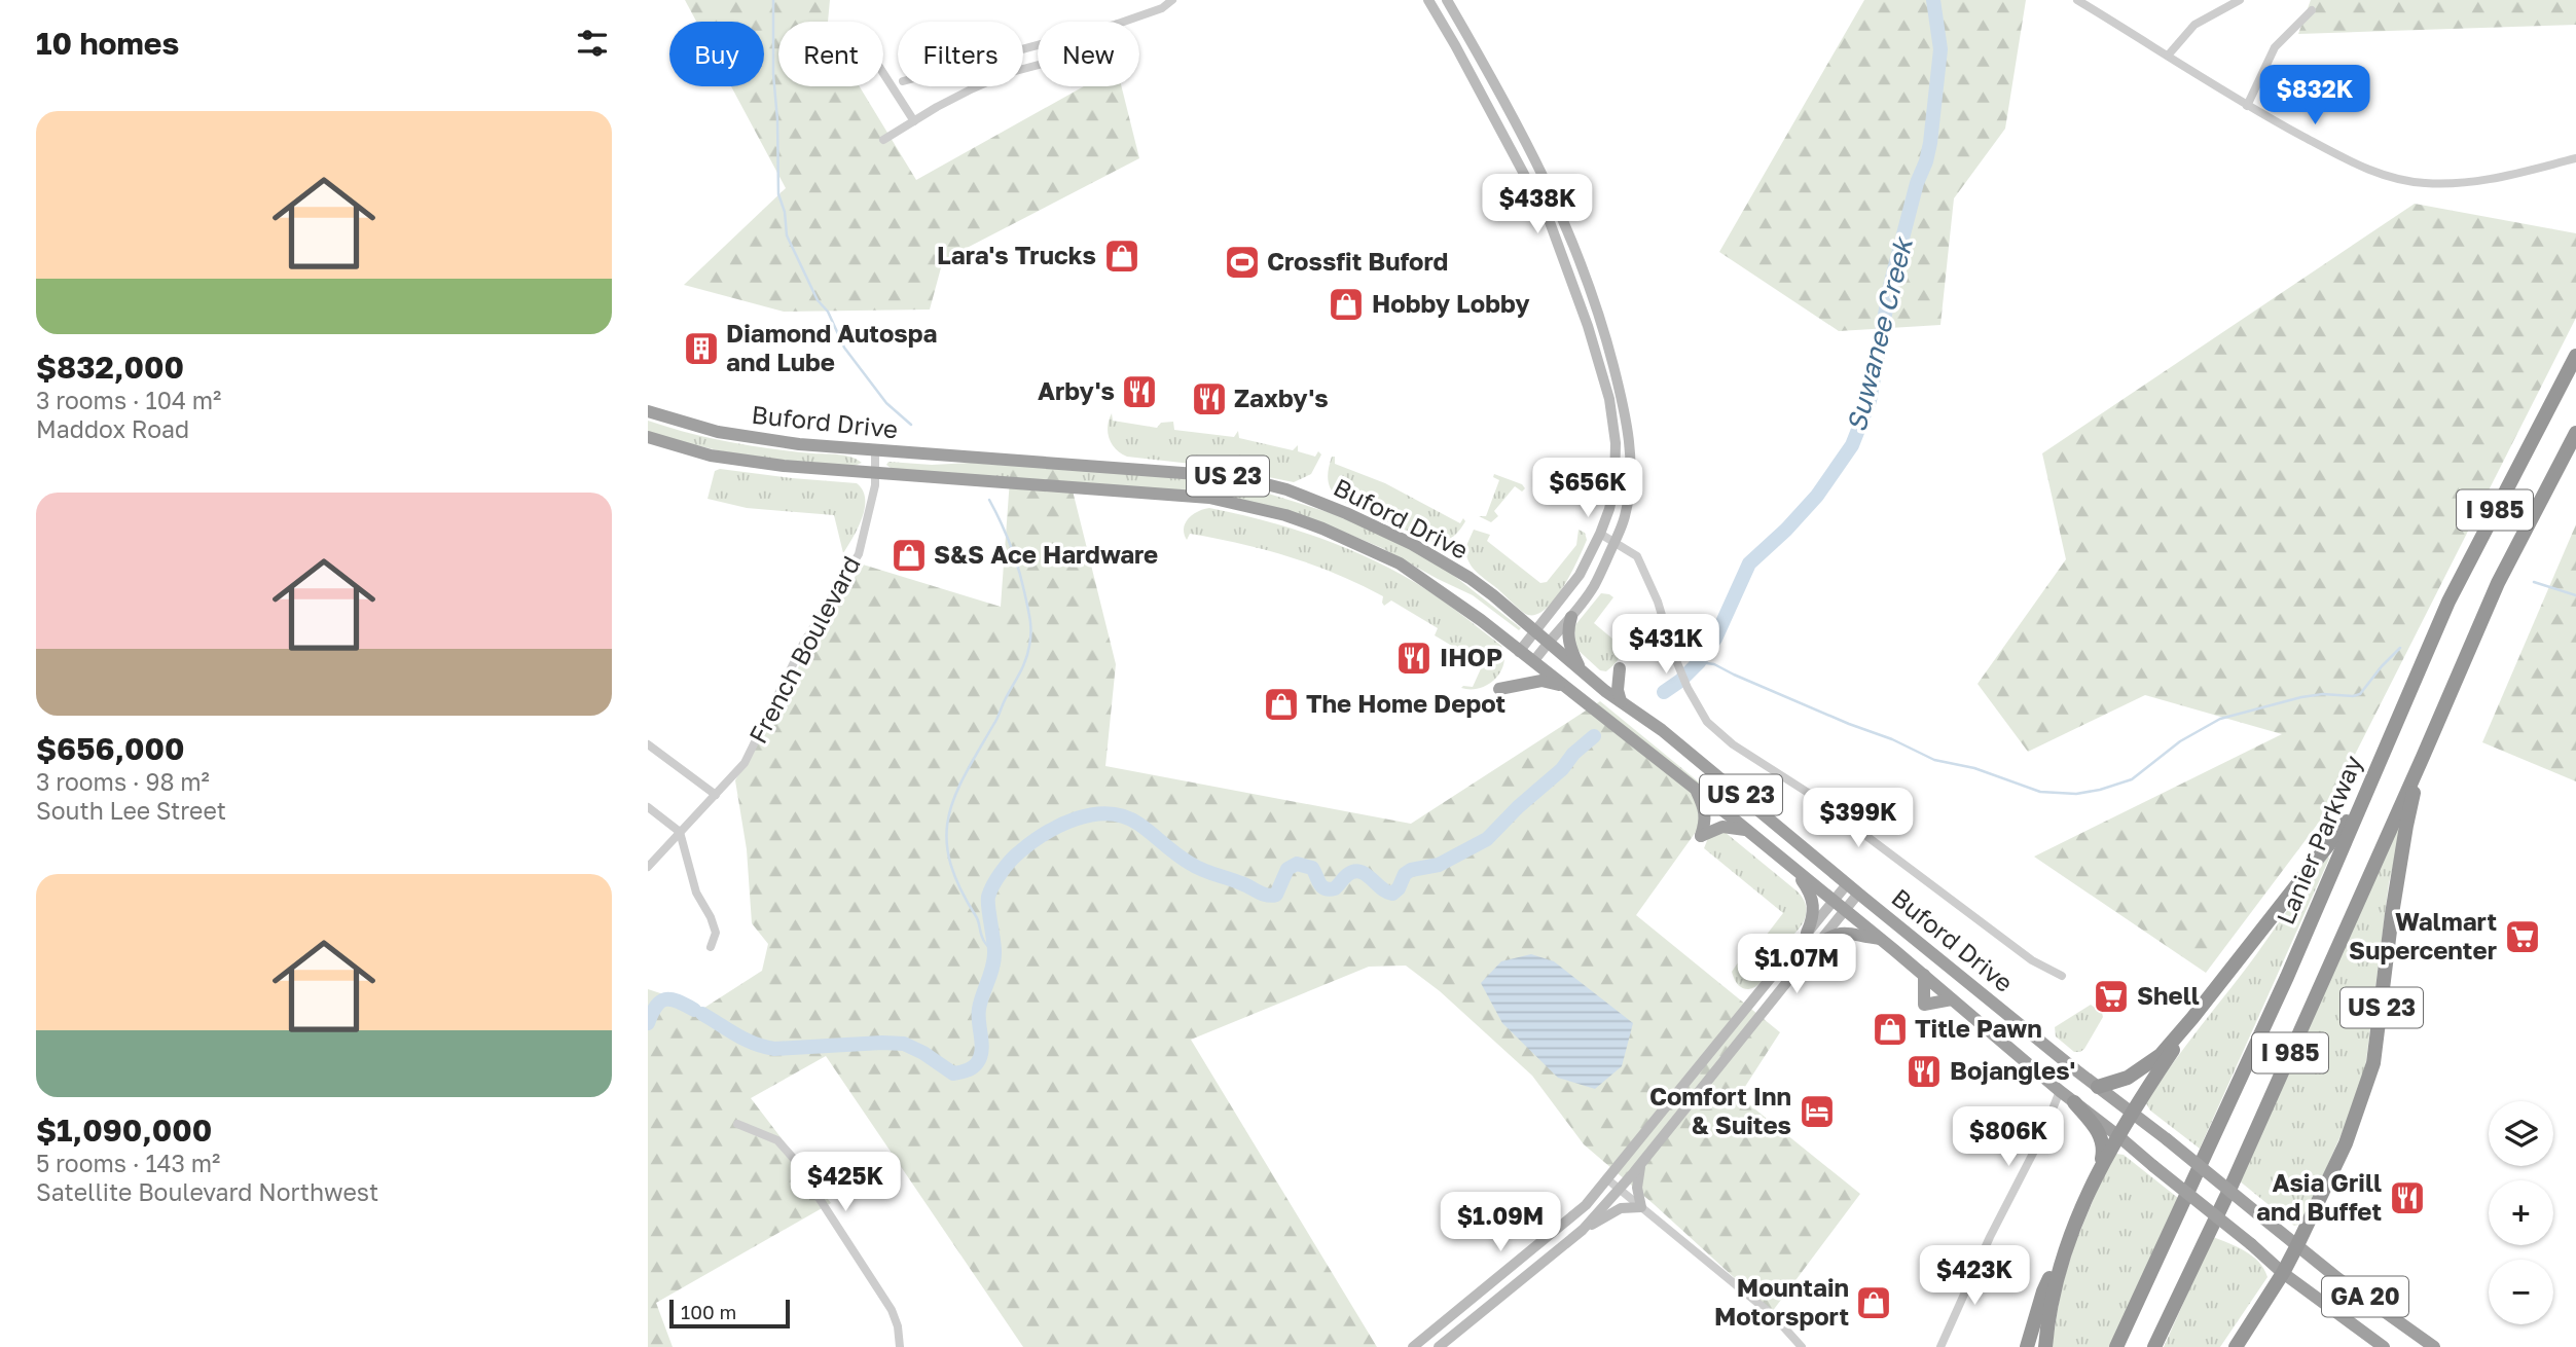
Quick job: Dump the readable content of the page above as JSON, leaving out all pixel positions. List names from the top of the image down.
{
  "streets": {
    "highway": [
      "Buford Drive",
      "US 23",
      "I 985",
      "Lanier Parkway",
      "GA 20"
    ],
    "street": ["French Boulevard"]
  },
  "crossings": [
    ["Buford Drive", "US 23"],
    ["Buford Drive", "French Boulevard"],
    ["US 23", "I 985"]
  ],
  "water": ["Suwanee Creek"],
  "places": {
    "shop": [
      "Lara's Trucks",
      "Hobby Lobby",
      "S&S Ace Hardware",
      "The Home Depot",
      "Title Pawn",
      "Mountain Motorsport"
    ],
    "sports": ["Crossfit Buford"],
    "building": ["Diamond Autospa and Lube"],
    "restaurant": [
      "Arby's",
      "Zaxby's",
      "IHOP",
      "Bojangles'",
      "Asia Grill and Buffet"
    ],
    "supermarket": ["Walmart Supercenter", "Shell"],
    "hotel": ["Comfort Inn & Suites"]
  },
  "scale_bar": "100 m",
  "page": {
    "heading": "10 homes",
    "chip": [
      "Buy",
      "Rent",
      "Filters",
      "New"
    ],
    "price": [
      "$832K",
      "$438K",
      "$656K",
      "$431K",
      "$399K",
      "$1.07M",
      "$806K",
      "$425K",
      "$1.09M",
      "$423K"
    ],
    "list": [
      {
        "name": "$832,000",
        "note": "3 rooms · 104 m² · Maddox Road"
      },
      {
        "name": "$656,000",
        "note": "3 rooms · 98 m² · South Lee Street"
      },
      {
        "name": "$1,090,000",
        "note": "5 rooms · 143 m² · Satellite Boulevard Northwest"
      }
    ],
    "map_buttons": ["+", "−"],
    "scale": "100 m"
  }
}
